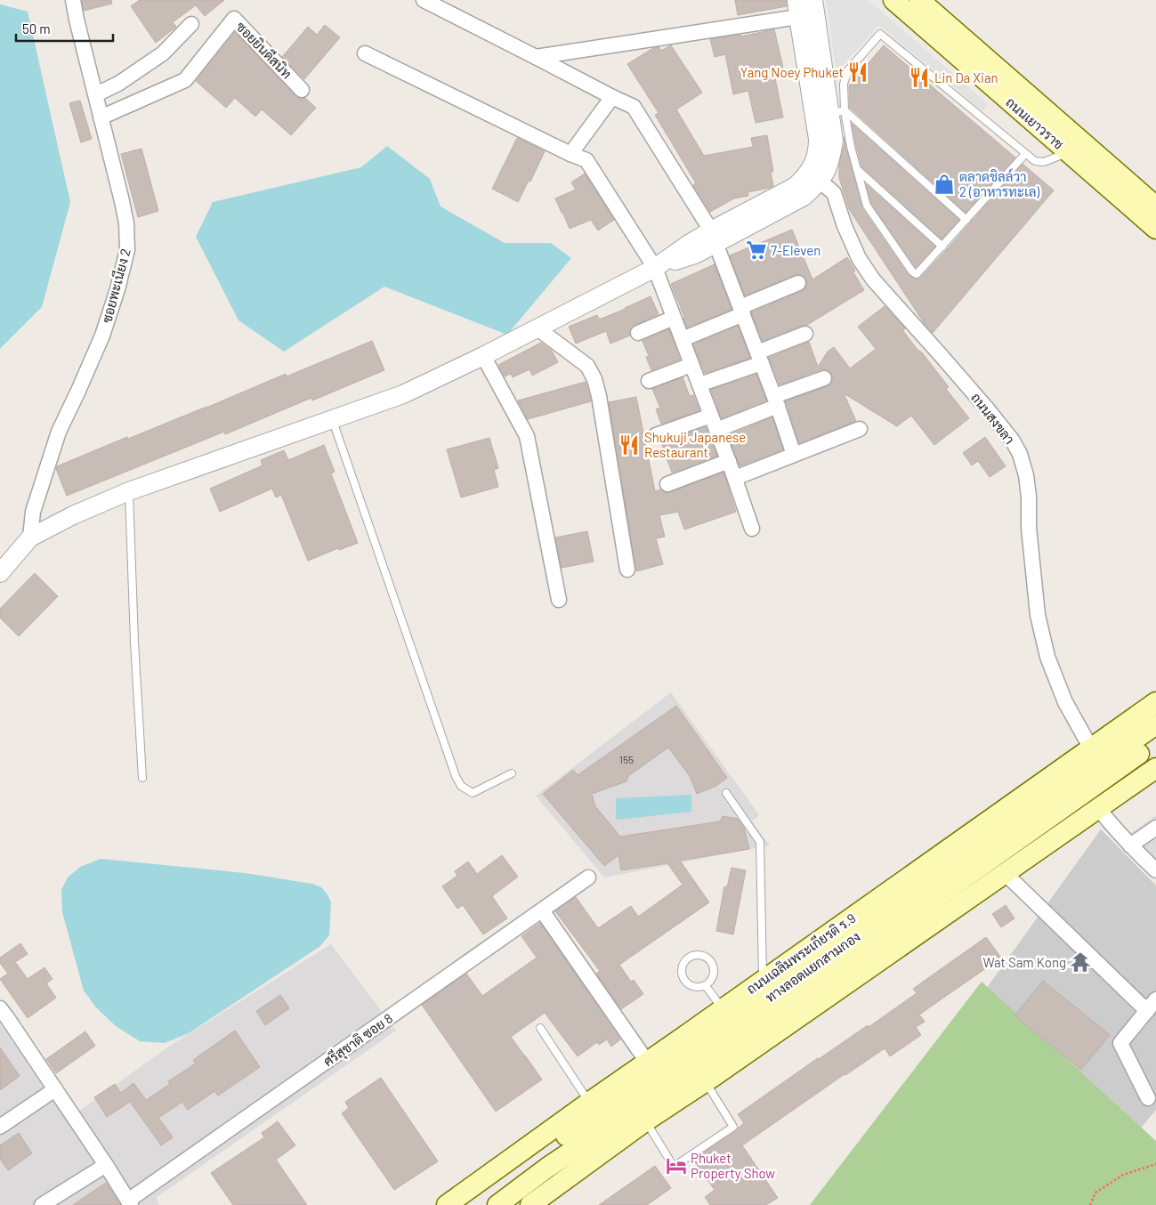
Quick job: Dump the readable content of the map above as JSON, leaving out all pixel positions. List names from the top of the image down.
{
  "streets": {
    "main road": ["ถนนเยาวราช", "ถนนเฉลิมพระเกียรติ ร.9", "ทางลอดแยกสามกอง"],
    "street": [
      "ซอยยินดีสนิท",
      "ซอยพะเนียง 2",
      "ถนนสงขลา",
      "ศรีสุชาติ ซอย 8"
    ]
  },
  "crossings": [
    ["ซอยยินดีสนิท", "ซอยพะเนียง 2"],
    ["ถนนสงขลา", "ถนนเฉลิมพระเกียรติ ร.9"]
  ],
  "places": {
    "restaurant": ["Yang Noey Phuket", "Lin Da Xian", "Shukuji Japanese Restaurant"],
    "shop": ["ตลาดชิลล์วา 2 (อาหารทะเล)"],
    "supermarket": ["7-Eleven"],
    "temple": ["Wat Sam Kong"],
    "hotel": ["Phuket Property Show"]
  },
  "house_numbers": ["155"],
  "scale_bar": "50 m"
}
